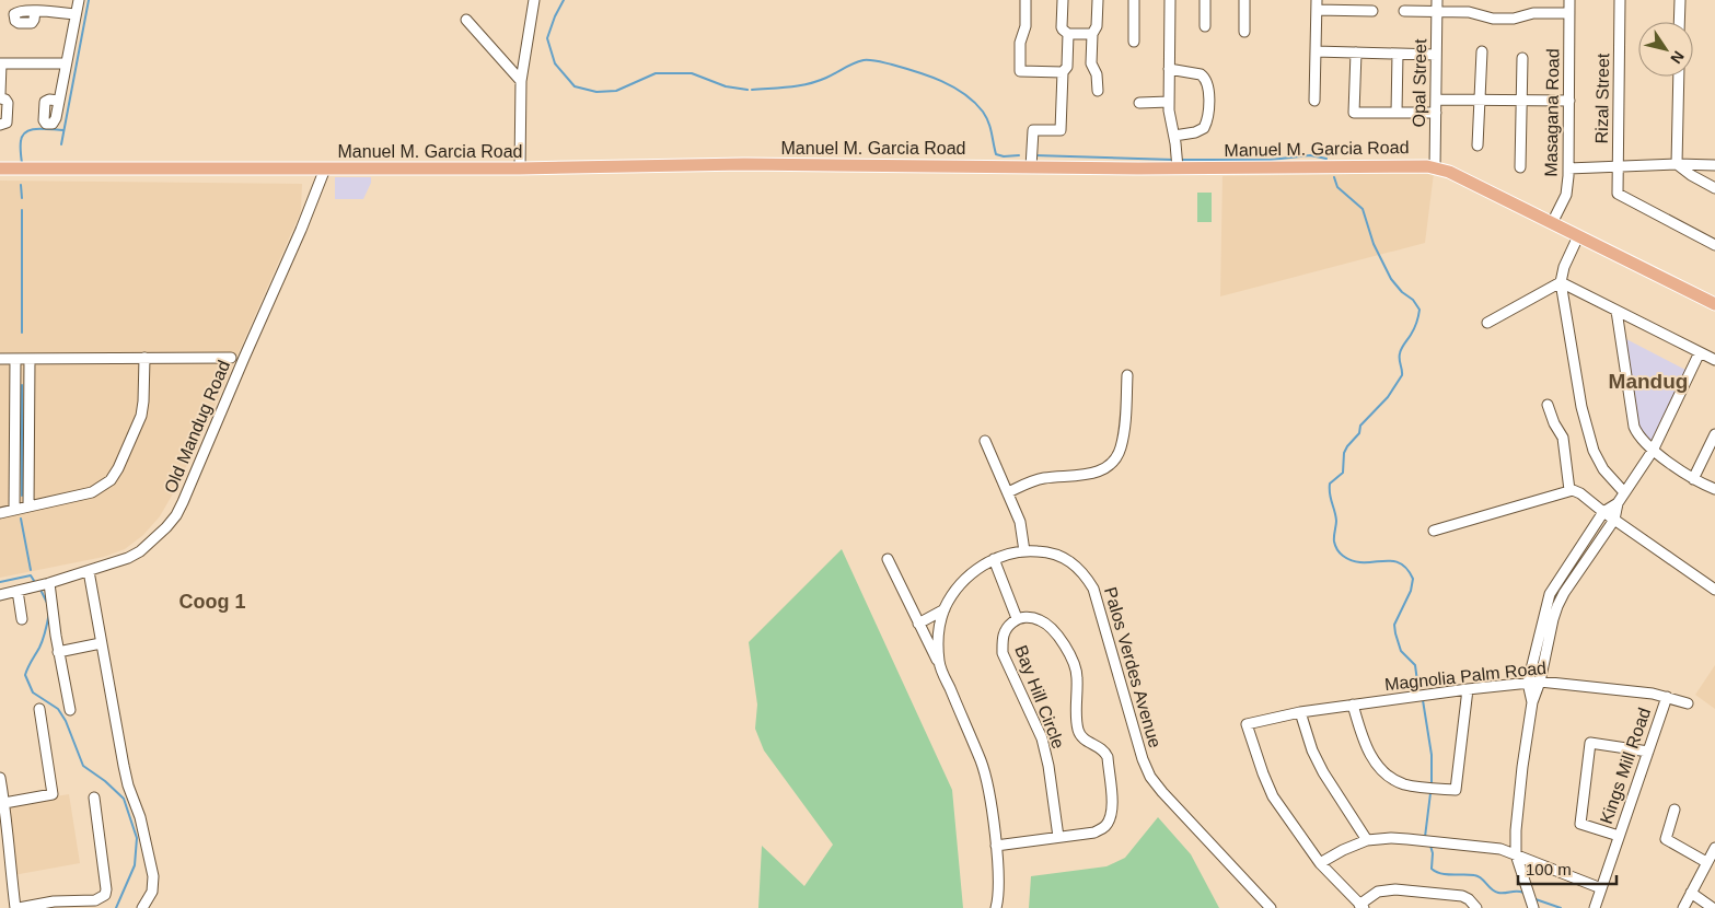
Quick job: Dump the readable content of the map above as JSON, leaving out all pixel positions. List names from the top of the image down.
{
  "streets": {
    "main road": ["Manuel M. Garcia Road"],
    "street": [
      "Opal Street",
      "Rizal Street",
      "Masagana Road",
      "Old Mandug Road",
      "Palos Verdes Avenue",
      "Magnolia Palm Road",
      "Bay Hill Circle",
      "Kings Mill Road"
    ]
  },
  "crossings": [
    ["Opal Street", "Manuel M. Garcia Road"],
    ["Masagana Road", "Manuel M. Garcia Road"],
    ["Manuel M. Garcia Road", "Old Mandug Road"],
    ["Palos Verdes Avenue", "Bay Hill Circle"],
    ["Magnolia Palm Road", "Kings Mill Road"]
  ],
  "districts": ["Mandug", "Coog 1"],
  "scale_bar": "100 m",
  "north": "bottom right"
}
